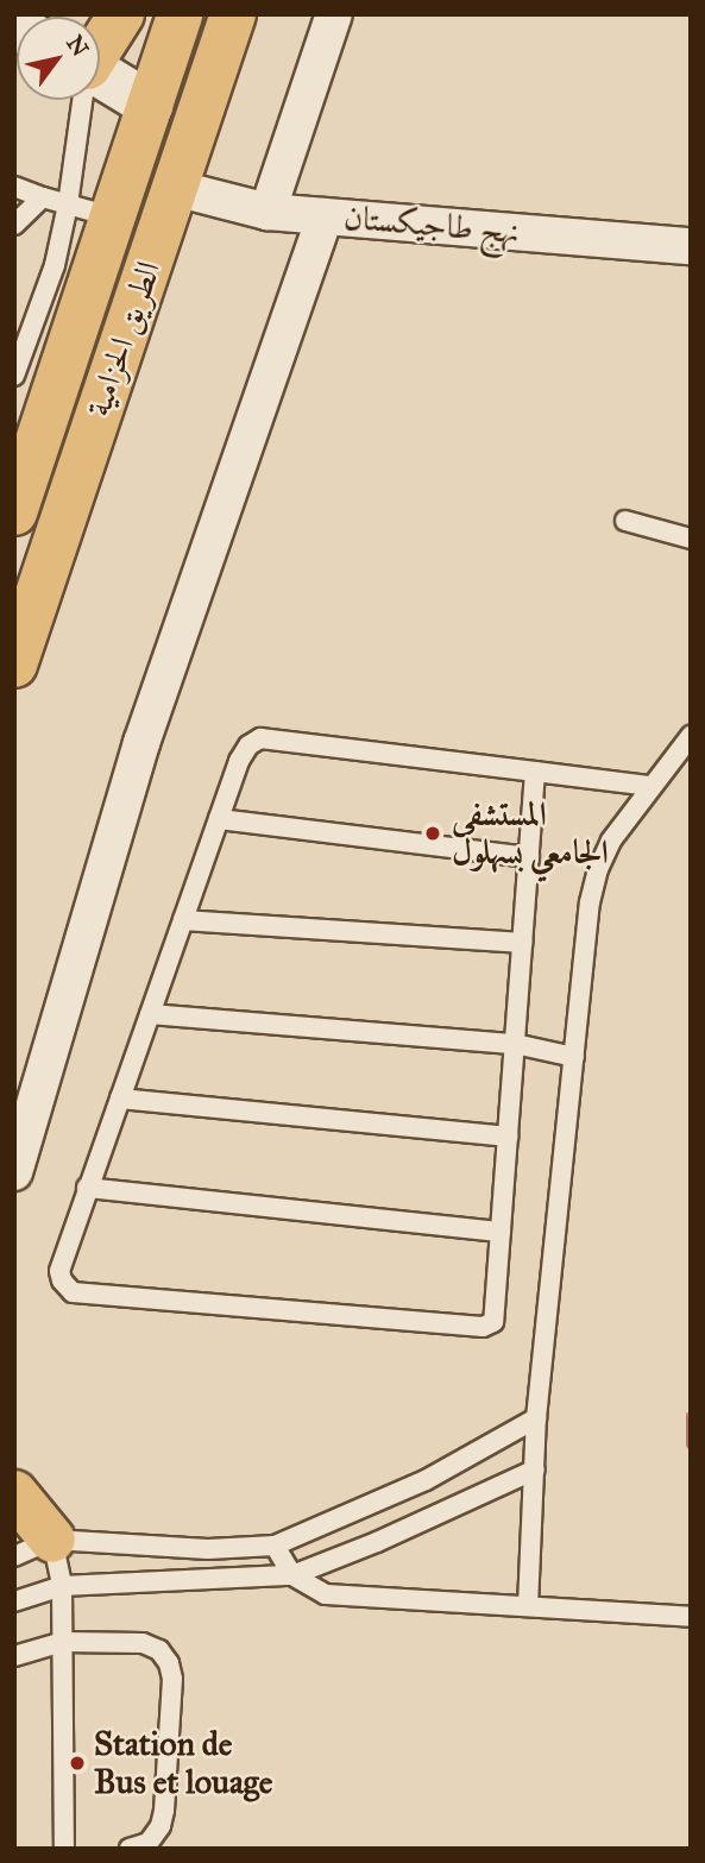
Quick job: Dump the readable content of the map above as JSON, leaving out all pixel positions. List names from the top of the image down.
{
  "streets": {
    "highway": ["الطريق الحزامية"],
    "street": ["نهج طاجيكستان"]
  },
  "crossings": [
    ["نهج طاجيكستان", "الطريق الحزامية"]
  ],
  "places": ["المستشفى الجامعي بسهلول", "Station de Bus et louage"],
  "north": "top right"
}
